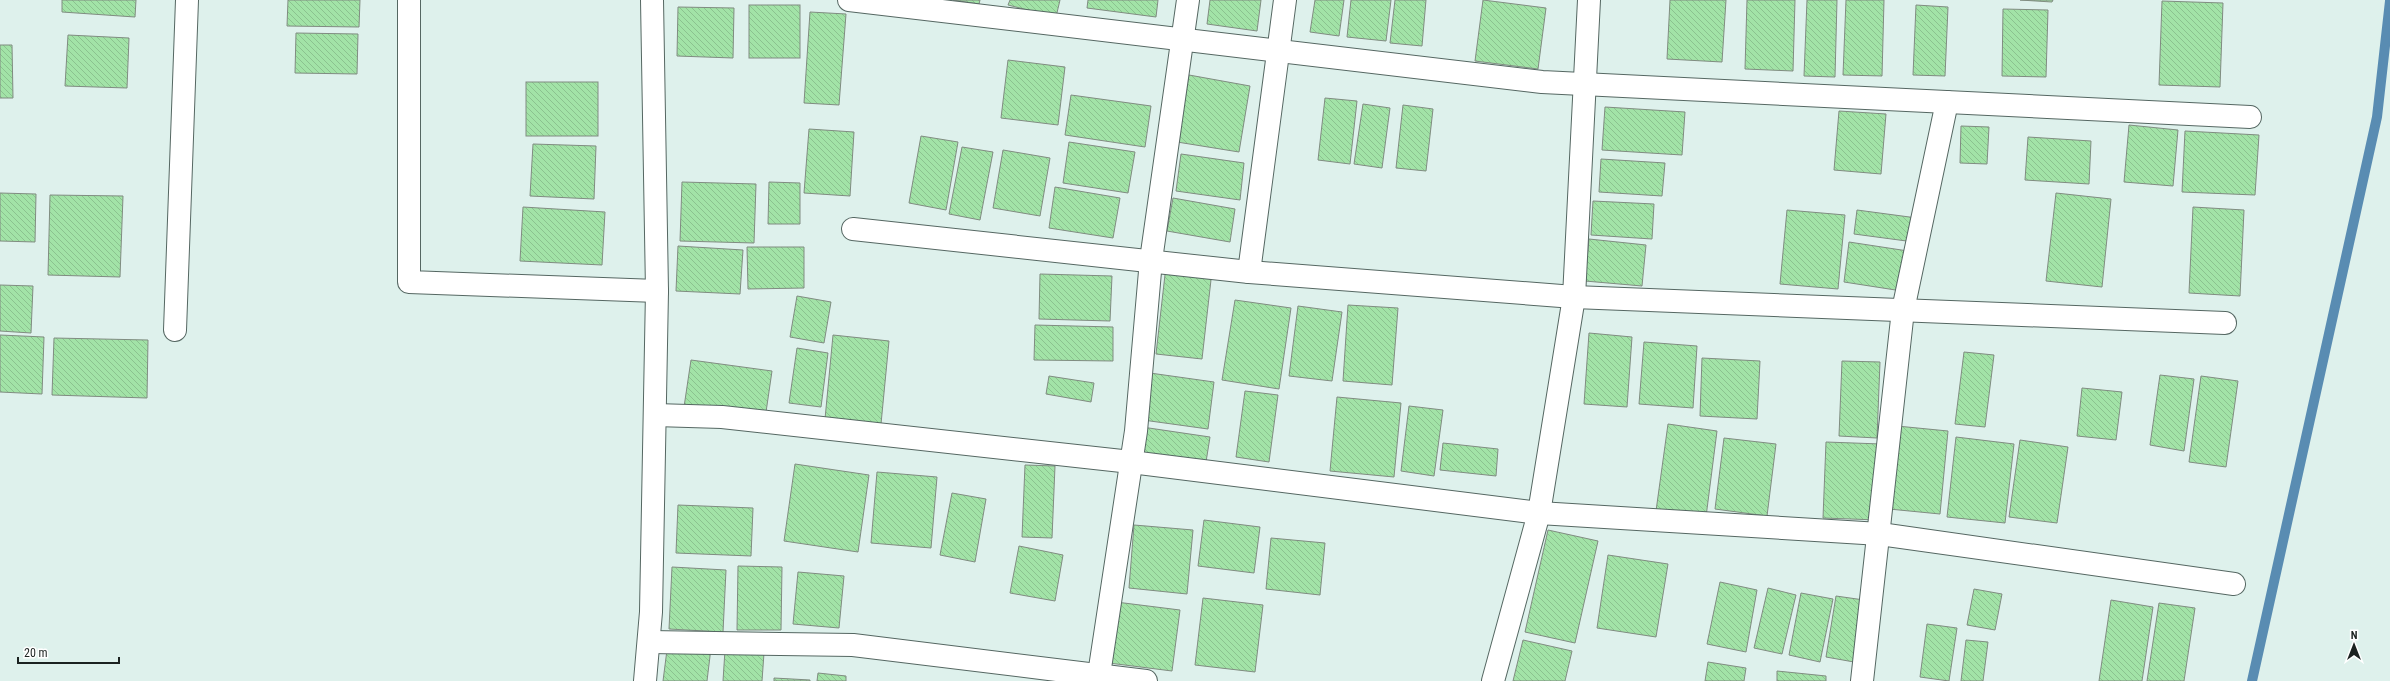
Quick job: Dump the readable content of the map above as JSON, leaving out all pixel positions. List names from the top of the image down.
{
  "scale_bar": "20 m",
  "north": "top"
}
